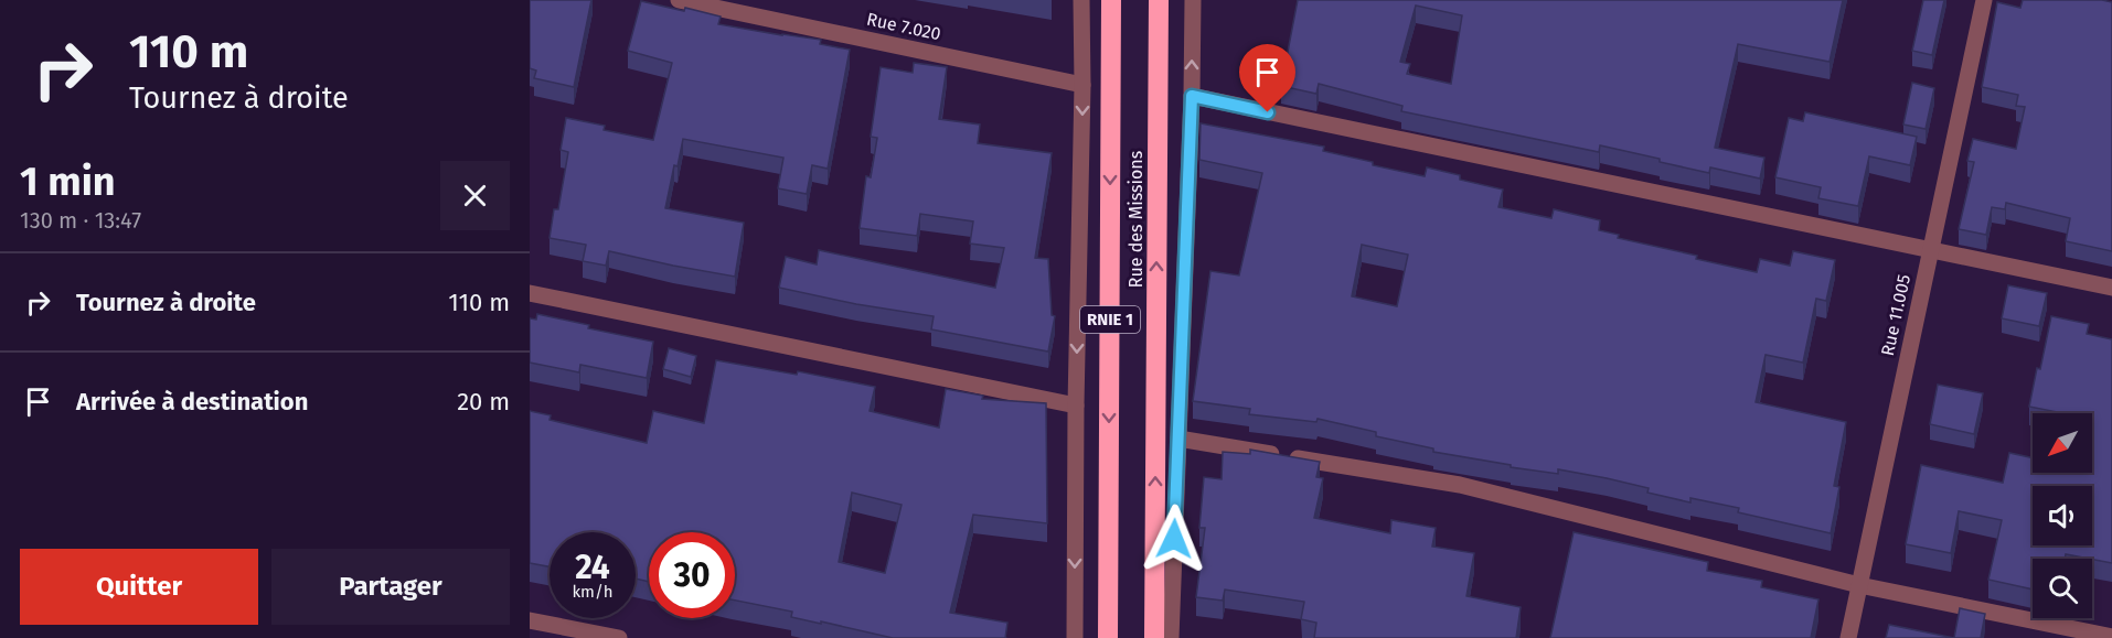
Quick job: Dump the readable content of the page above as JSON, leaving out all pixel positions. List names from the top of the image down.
{
  "streets": {
    "highway": ["Rue des Missions", "RNIE 1"],
    "street": ["Rue 7.020", "Rue 11.005"]
  },
  "north": "bottom left",
  "page": {
    "turn": ["110 m", "Tournez à droite"],
    "heading": ["1 min", "130 m · 13:47"],
    "list": [
      {
        "name": "Tournez à droite",
        "value": "110 m"
      },
      {
        "name": "Arrivée à destination",
        "value": "20 m"
      }
    ],
    "speed": "24 km/h",
    "limit": "30",
    "buttons": ["Quitter", "Partager"]
  }
}
